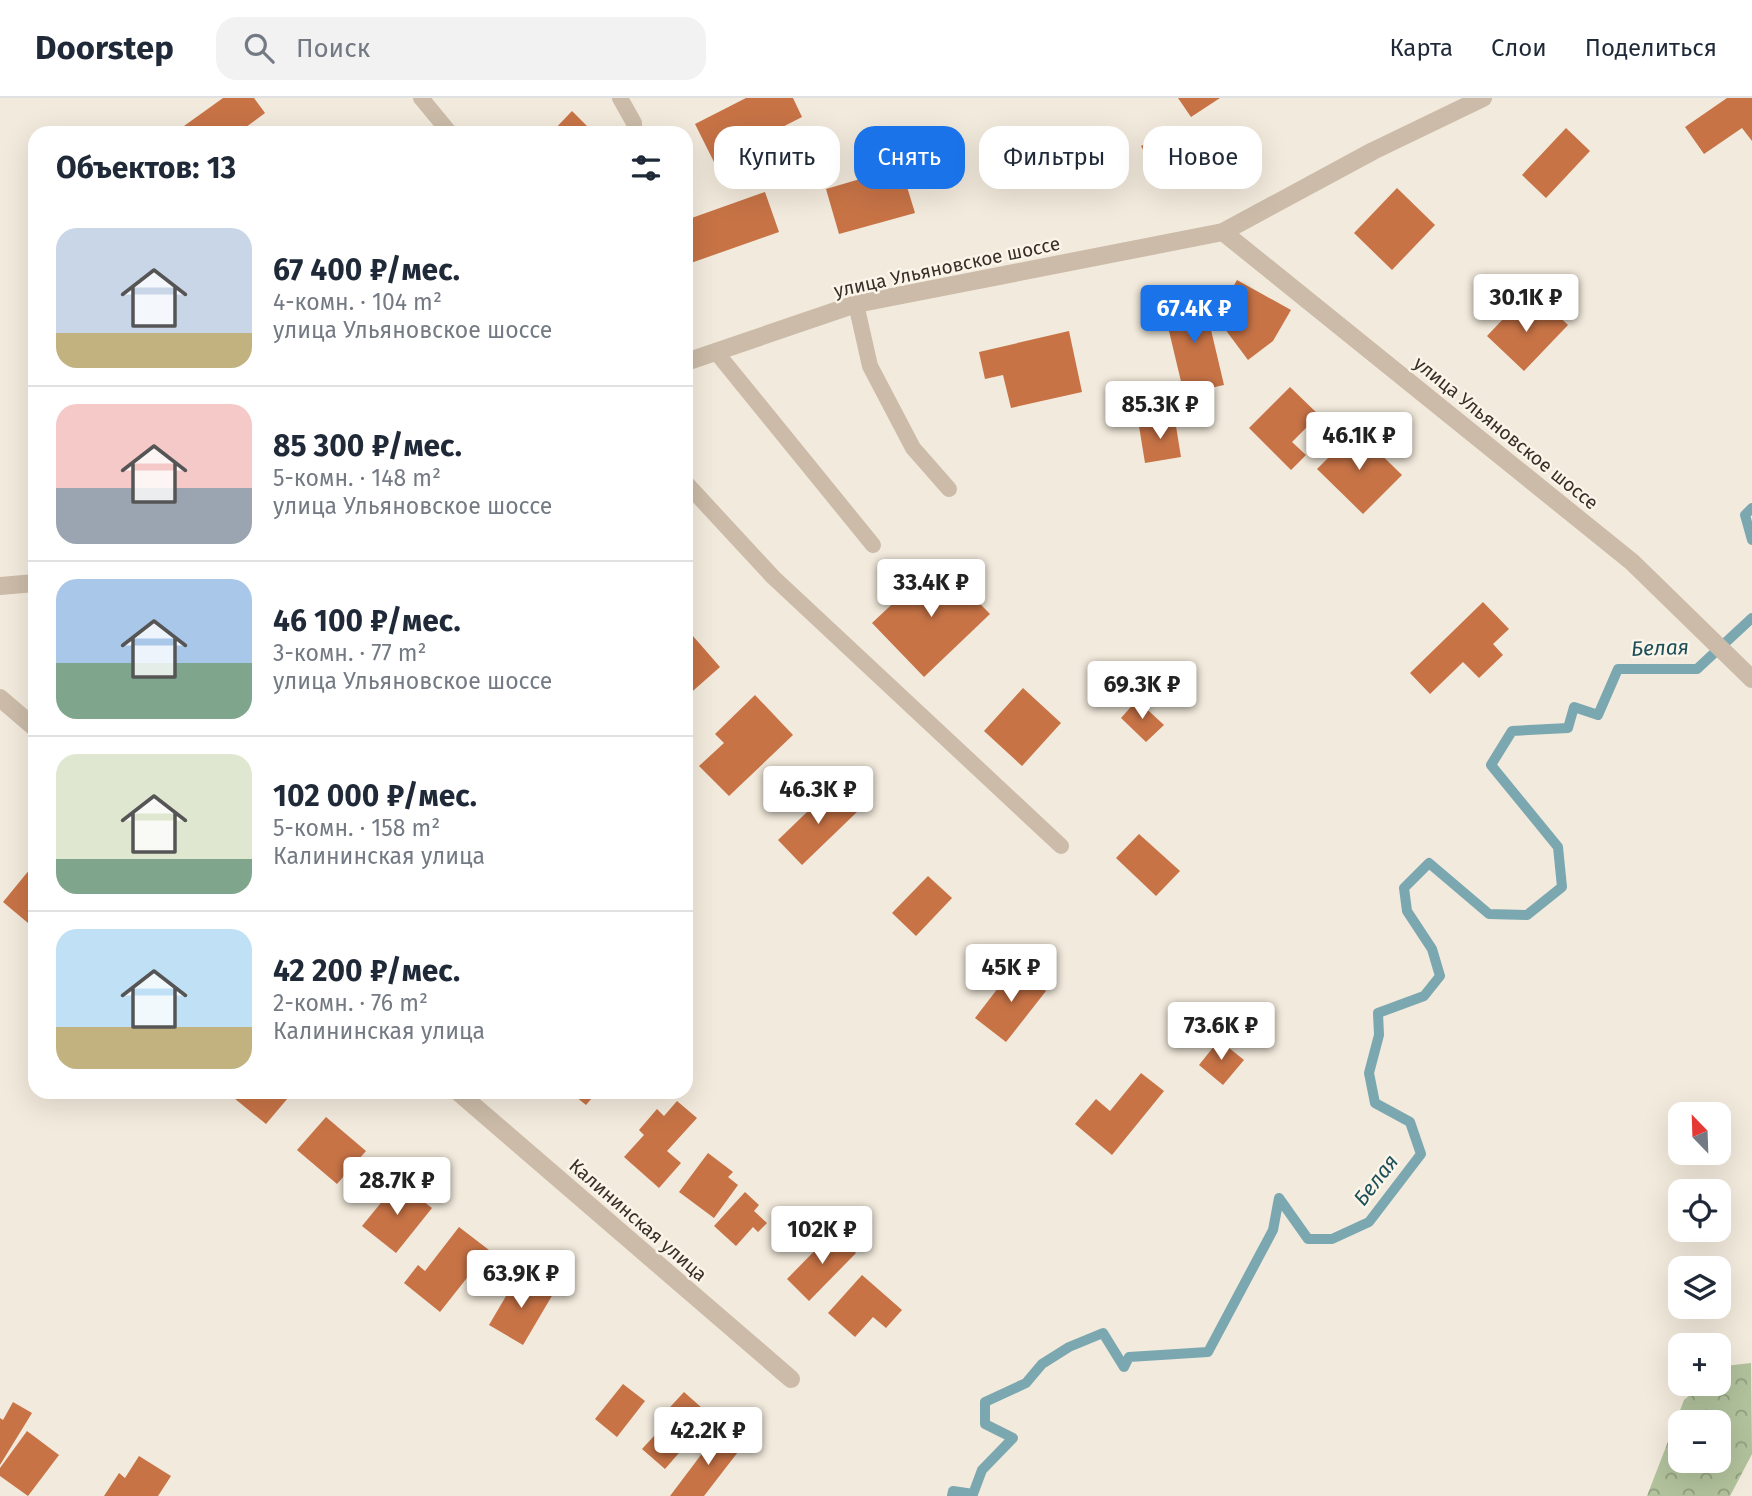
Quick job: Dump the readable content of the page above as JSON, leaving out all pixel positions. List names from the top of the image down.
{
  "streets": {
    "street": ["улица Ульяновское шоссе", "Калининская улица"]
  },
  "water": ["Белая"],
  "north": "top left",
  "page": {
    "header": "Doorstep",
    "search": "Поиск",
    "nav": ["Карта", "Слои", "Поделиться"],
    "chip": [
      "Купить",
      "Снять",
      "Фильтры",
      "Новое"
    ],
    "heading": "Объектов: 13",
    "list": [
      {
        "name": "67 400 ₽/мес.",
        "note": "4-комн. · 104 m² · улица Ульяновское шоссе"
      },
      {
        "name": "85 300 ₽/мес.",
        "note": "5-комн. · 148 m² · улица Ульяновское шоссе"
      },
      {
        "name": "46 100 ₽/мес.",
        "note": "3-комн. · 77 m² · улица Ульяновское шоссе"
      },
      {
        "name": "102 000 ₽/мес.",
        "note": "5-комн. · 158 m² · Калининская улица"
      },
      {
        "name": "42 200 ₽/мес.",
        "note": "2-комн. · 76 m² · Калининская улица"
      }
    ],
    "price": [
      "30.1K ₽",
      "67.4K ₽",
      "85.3K ₽",
      "46.1K ₽",
      "33.4K ₽",
      "69.3K ₽",
      "46.3K ₽",
      "45K ₽",
      "73.6K ₽",
      "28.7K ₽",
      "102K ₽",
      "63.9K ₽",
      "42.2K ₽"
    ],
    "map_buttons": ["+", "−"]
  }
}
